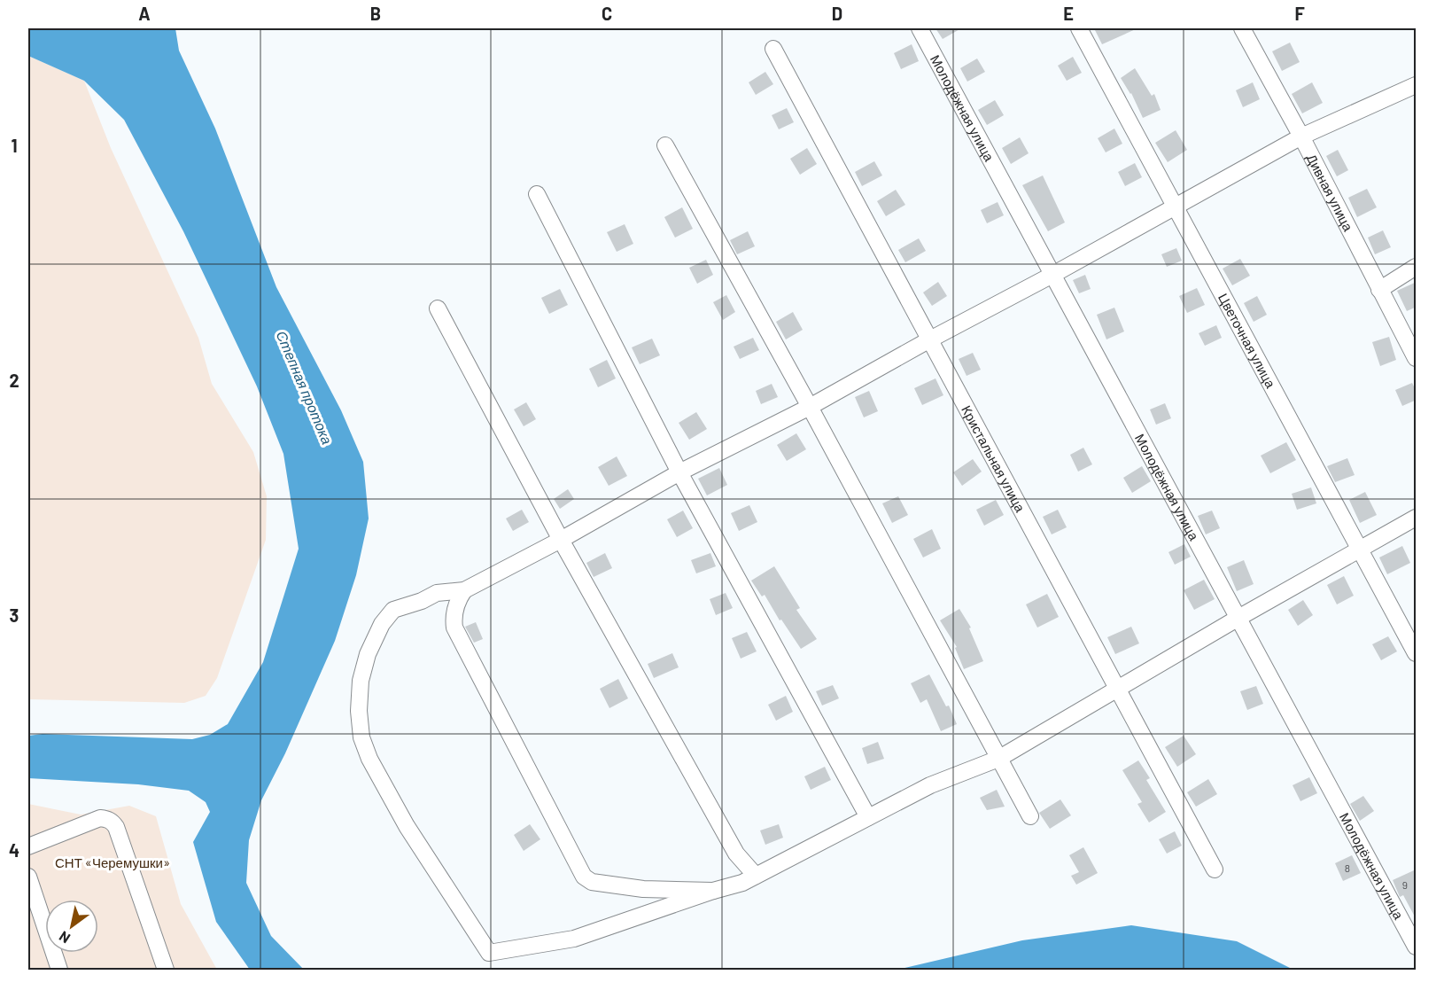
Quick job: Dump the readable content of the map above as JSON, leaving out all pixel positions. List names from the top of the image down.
{
  "streets": {
    "street": [
      "Молодёжная улица",
      "Дивная улица",
      "Цветочная улица",
      "Кристальная улица"
    ]
  },
  "water": ["Степная протока"],
  "parks": ["СНТ «Черемушки»"],
  "house_numbers": ["8", "9"],
  "north": "bottom left",
  "grid": {
    "columns": [
      "A",
      "B",
      "C",
      "D",
      "E",
      "F"
    ],
    "rows": [
      "1",
      "2",
      "3",
      "4"
    ]
  }
}
